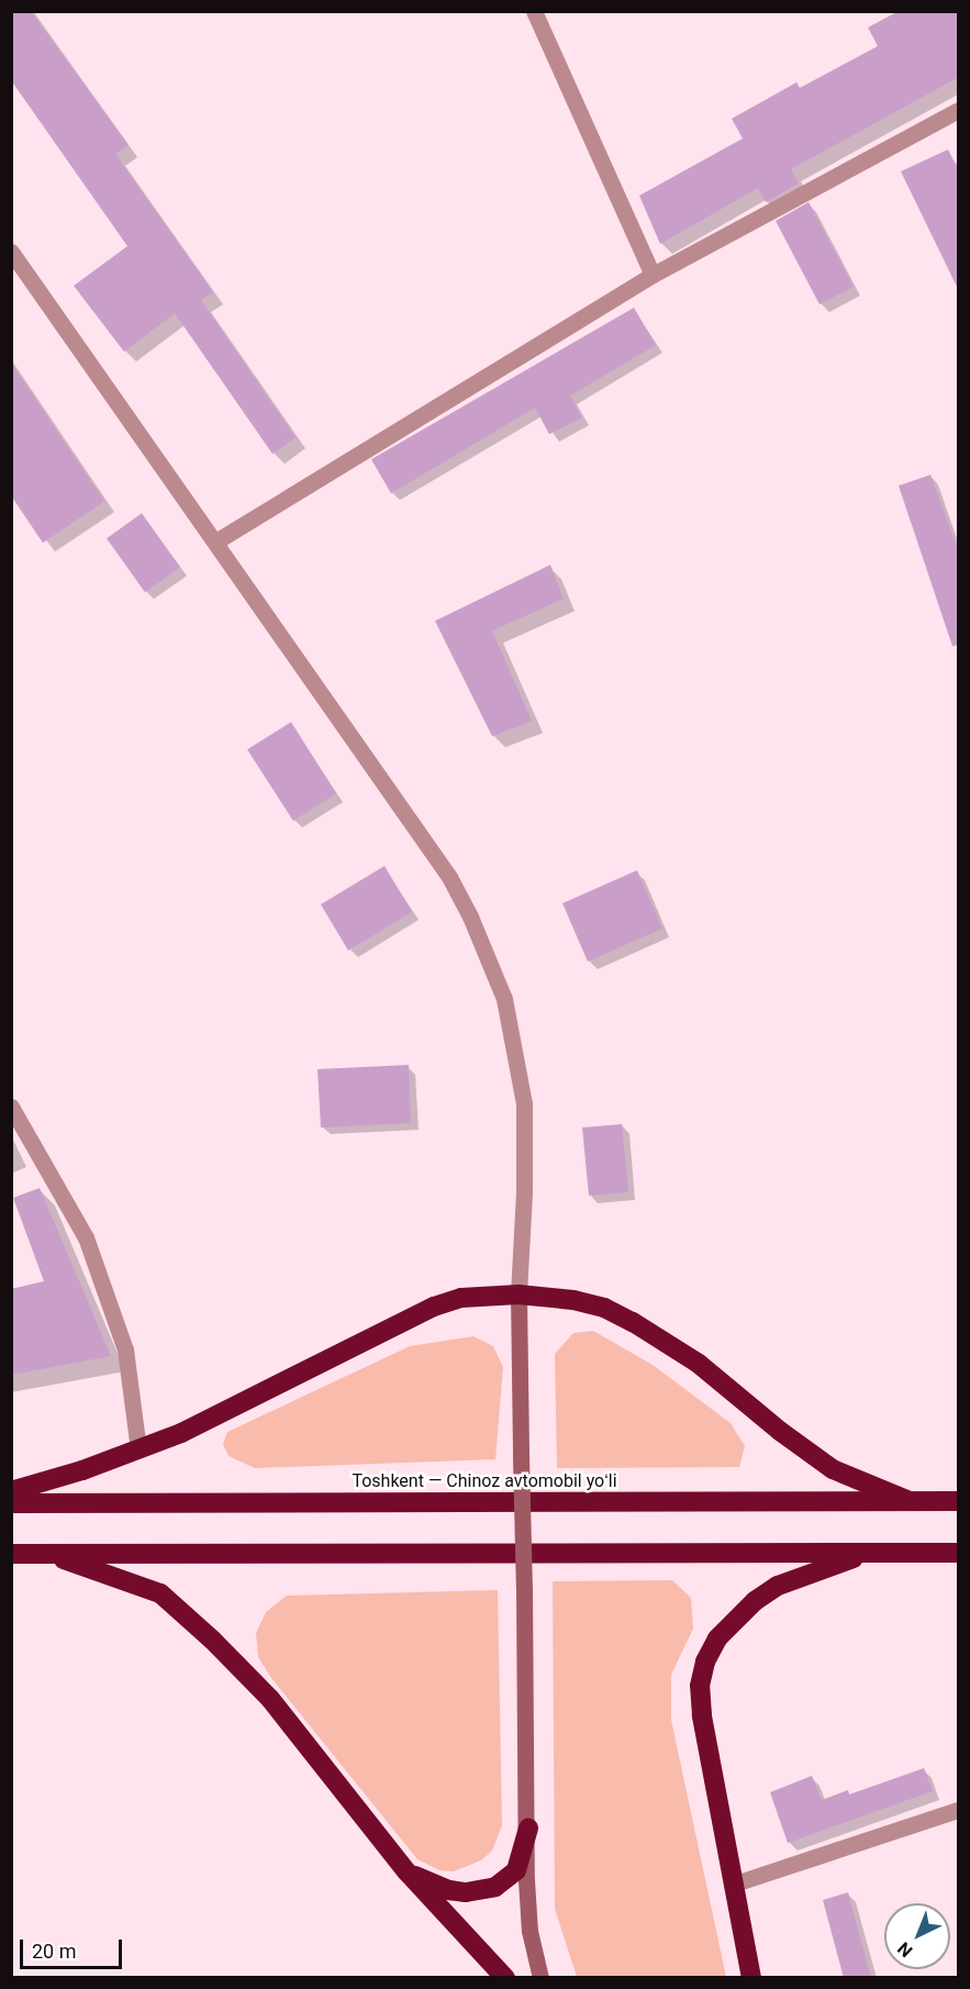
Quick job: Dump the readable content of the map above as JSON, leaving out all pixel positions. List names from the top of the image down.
{
  "streets": {
    "highway": ["Toshkent — Chinoz avtomobil yoʻli"]
  },
  "scale_bar": "20 m",
  "north": "bottom left"
}
